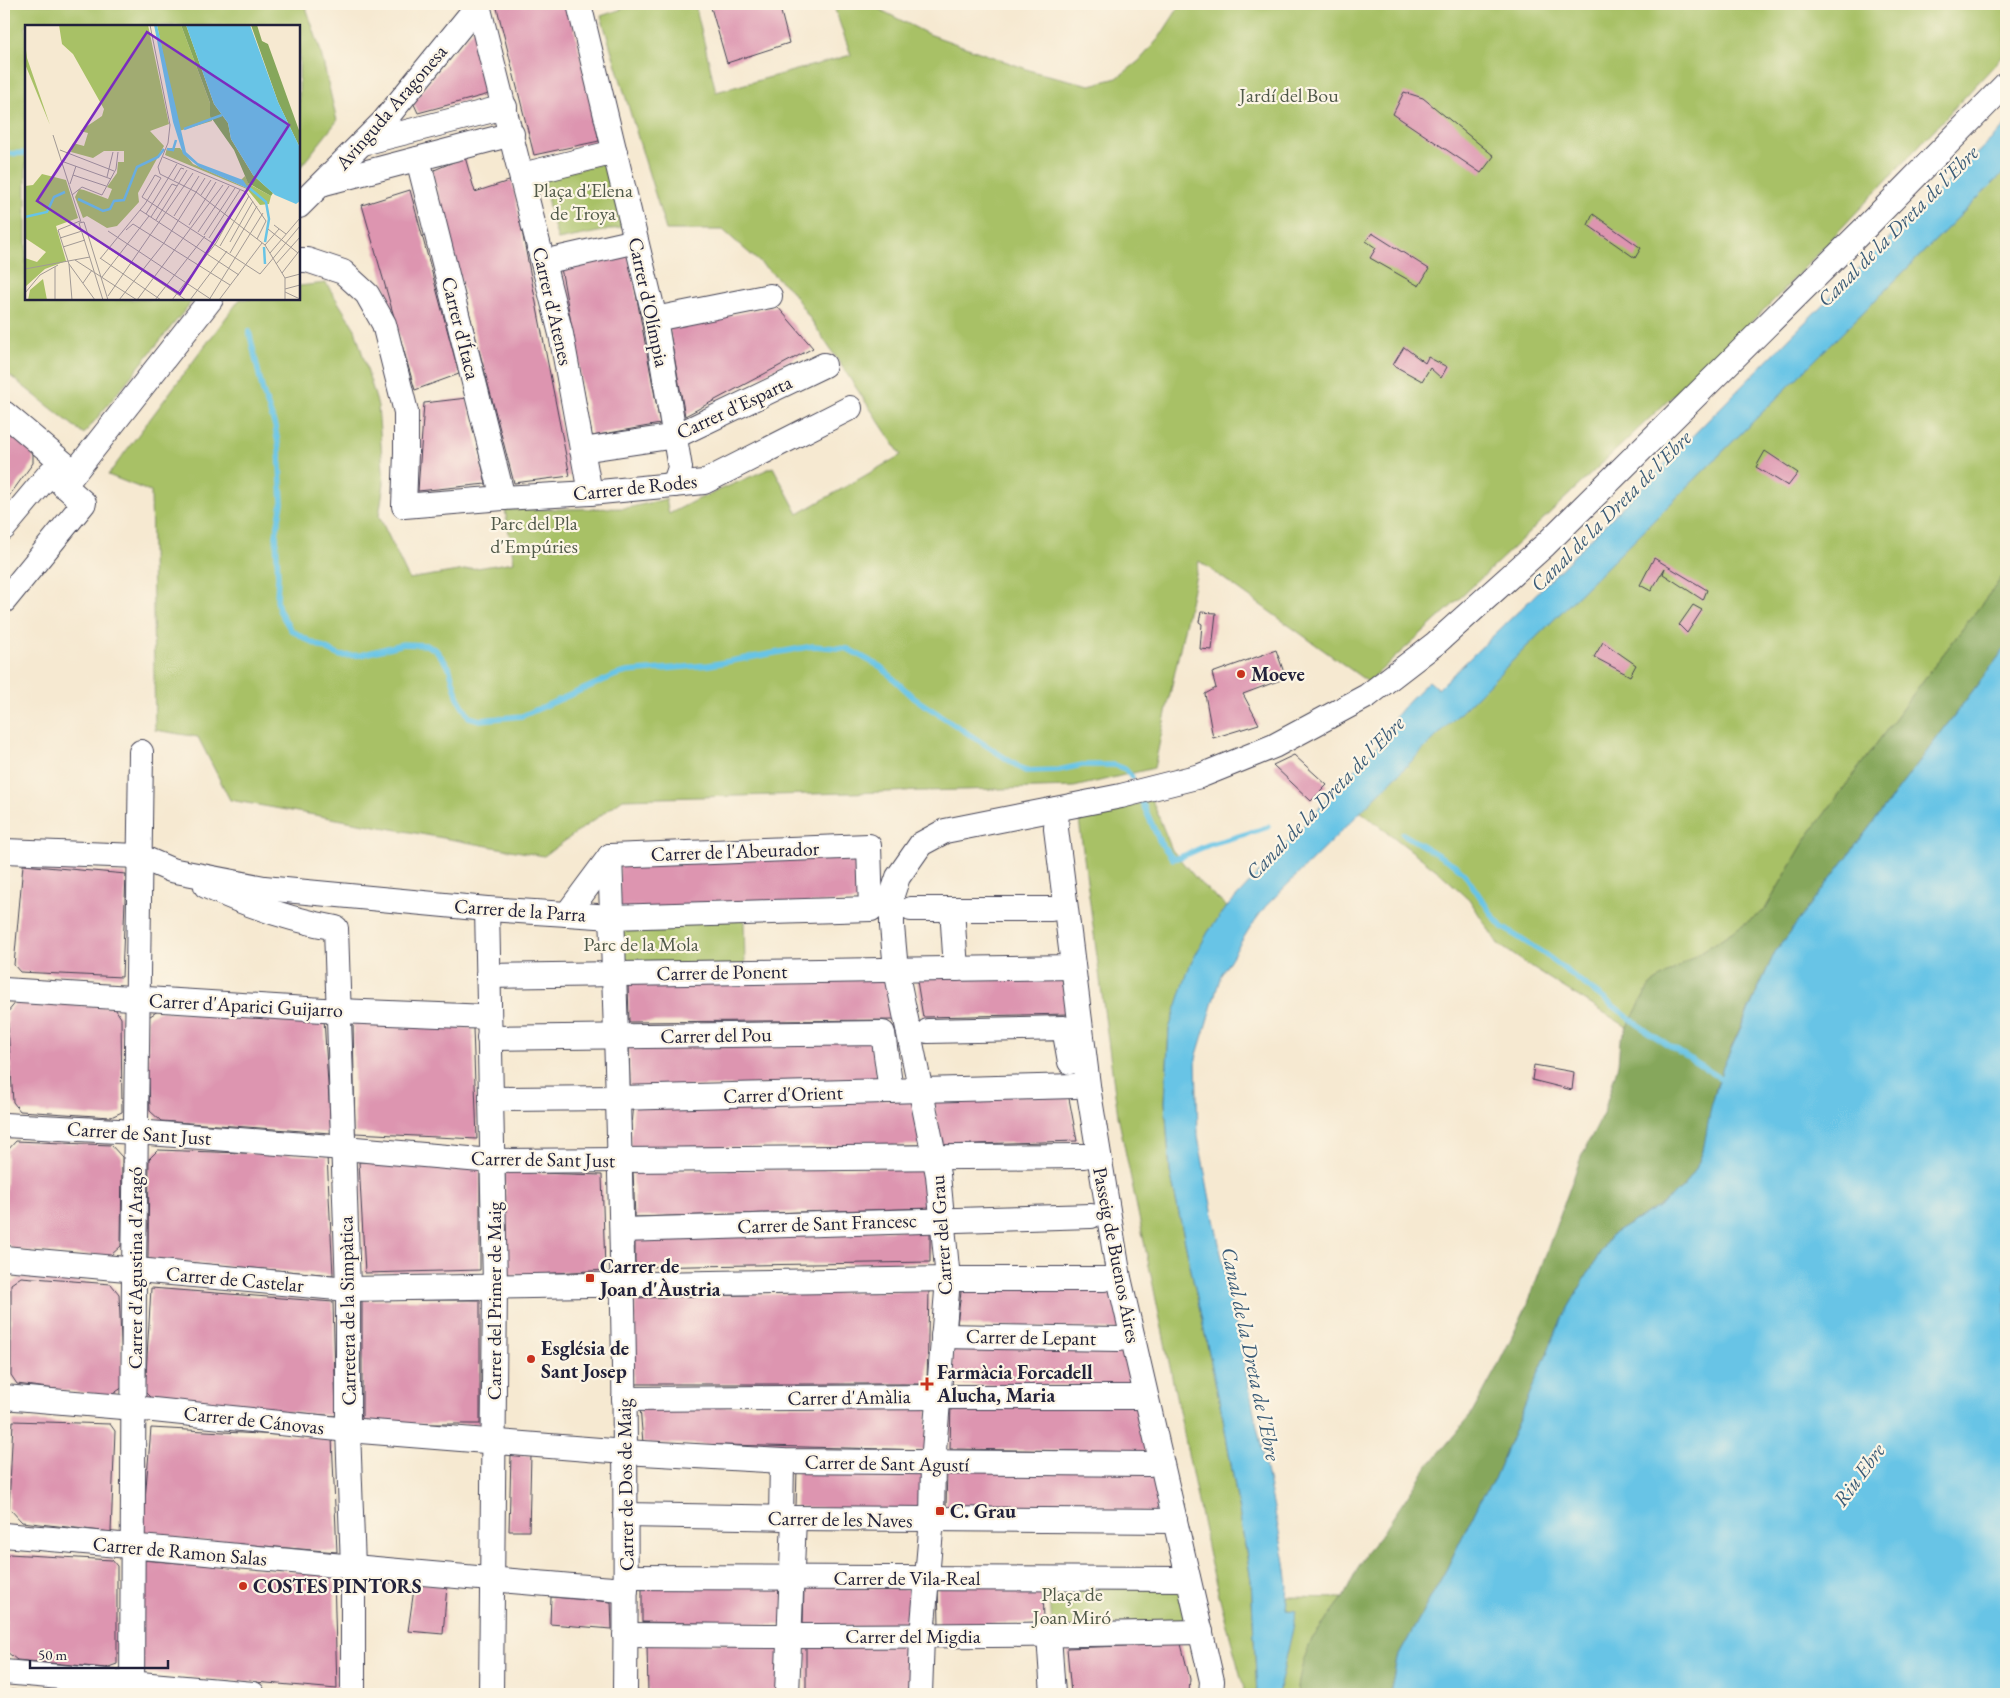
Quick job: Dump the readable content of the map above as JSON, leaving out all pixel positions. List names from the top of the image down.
{
  "streets": {
    "street": [
      "Avinguda Aragonesa",
      "Carrer d'Olímpia",
      "Carrer d'Atenes",
      "Carrer d'Ítaca",
      "Carrer d'Esparta",
      "Carrer de Rodes",
      "Carrer de l'Abeurador",
      "Carrer de la Parra",
      "Carrer de Ponent",
      "Carrer d'Aparici Guijarro",
      "Carrer del Pou",
      "Carrer d'Orient",
      "Carrer de Sant Just",
      "Carrer de Sant Francesc",
      "Carrer del Grau",
      "Passeig de Buenos Aires",
      "Carrer d'Agustina d'Aragó",
      "Carrer de Castelar",
      "Carrer del Primer de Maig",
      "Carretera de la Simpàtica",
      "Carrer de Lepant",
      "Carrer d'Amàlia",
      "Carrer de Cánovas",
      "Carrer de Sant Agustí",
      "Carrer de Dos de Maig",
      "Carrer de les Naves",
      "Carrer de Ramon Salas",
      "Carrer de Vila-Real",
      "Carrer del Migdia"
    ]
  },
  "crossings": [
    ["Avinguda Aragonesa", "Carrer d'Atenes"],
    ["Carrer d'Olímpia", "Carrer d'Esparta"],
    ["Carrer d'Olímpia", "Carrer de Rodes"],
    ["Carrer d'Atenes", "Carrer d'Esparta"],
    ["Carrer d'Atenes", "Carrer de Rodes"],
    ["Carrer d'Ítaca", "Carrer de Rodes"],
    ["Carrer de l'Abeurador", "Carrer de la Parra"],
    ["Carrer de l'Abeurador", "Carrer de Dos de Maig"],
    ["Carrer de la Parra", "Carrer d'Agustina d'Aragó"],
    ["Carrer de la Parra", "Carrer del Primer de Maig"],
    ["Carrer de la Parra", "Carretera de la Simpàtica"],
    ["Carrer de la Parra", "Carrer de Dos de Maig"],
    ["Carrer de Ponent", "Carrer del Grau"],
    ["Carrer de Ponent", "Passeig de Buenos Aires"],
    ["Carrer de Ponent", "Carrer del Primer de Maig"],
    ["Carrer de Ponent", "Carrer de Dos de Maig"],
    ["Carrer d'Aparici Guijarro", "Carrer del Pou"],
    ["Carrer d'Aparici Guijarro", "Carrer d'Agustina d'Aragó"],
    ["Carrer d'Aparici Guijarro", "Carrer del Primer de Maig"],
    ["Carrer d'Aparici Guijarro", "Carretera de la Simpàtica"],
    ["Carrer del Pou", "Carrer d'Orient"],
    ["Carrer del Pou", "Carrer del Primer de Maig"],
    ["Carrer del Pou", "Carrer de Dos de Maig"],
    ["Carrer d'Orient", "Carrer del Grau"],
    ["Carrer d'Orient", "Passeig de Buenos Aires"],
    ["Carrer d'Orient", "Carrer del Primer de Maig"],
    ["Carrer d'Orient", "Carrer de Dos de Maig"],
    ["Carrer de Sant Just", "Carrer del Grau"],
    ["Carrer de Sant Just", "Carrer d'Agustina d'Aragó"],
    ["Carrer de Sant Just", "Carrer del Primer de Maig"],
    ["Carrer de Sant Just", "Carretera de la Simpàtica"],
    ["Carrer de Sant Just", "Carrer de Dos de Maig"],
    ["Carrer de Sant Francesc", "Carrer del Grau"],
    ["Carrer de Sant Francesc", "Carrer de Dos de Maig"],
    ["Carrer del Grau", "Passeig de Buenos Aires"],
    ["Carrer del Grau", "Carrer de Lepant"],
    ["Carrer del Grau", "Carrer d'Amàlia"],
    ["Carrer del Grau", "Carrer de Sant Agustí"],
    ["Carrer del Grau", "Carrer de les Naves"],
    ["Carrer del Grau", "Carrer de Vila-Real"],
    ["Carrer del Grau", "Carrer del Migdia"],
    ["Passeig de Buenos Aires", "Carrer de les Naves"],
    ["Passeig de Buenos Aires", "Carrer de Vila-Real"],
    ["Passeig de Buenos Aires", "Carrer del Migdia"],
    ["Carrer d'Agustina d'Aragó", "Carrer de Castelar"],
    ["Carrer d'Agustina d'Aragó", "Carrer de Cánovas"],
    ["Carrer d'Agustina d'Aragó", "Carrer de Ramon Salas"],
    ["Carrer de Castelar", "Carretera de la Simpàtica"],
    ["Carrer del Primer de Maig", "Carrer de Cánovas"],
    ["Carrer del Primer de Maig", "Carrer de Ramon Salas"],
    ["Carretera de la Simpàtica", "Carrer de Cánovas"],
    ["Carretera de la Simpàtica", "Carrer de Ramon Salas"],
    ["Carrer d'Amàlia", "Carrer de Dos de Maig"],
    ["Carrer de Cánovas", "Carrer de Sant Agustí"],
    ["Carrer de Cánovas", "Carrer de Dos de Maig"],
    ["Carrer de Sant Agustí", "Carrer de Dos de Maig"],
    ["Carrer de Dos de Maig", "Carrer de les Naves"],
    ["Carrer de Dos de Maig", "Carrer de Ramon Salas"],
    ["Carrer de Dos de Maig", "Carrer de Vila-Real"],
    ["Carrer de Dos de Maig", "Carrer del Migdia"],
    ["Carrer de Ramon Salas", "Carrer de Vila-Real"]
  ],
  "water": ["Canal de la Dreta de l'Ebre", "Riu Ebre"],
  "parks": [
    "Jardí del Bou",
    "Plaça d'Elena de Troya",
    "Parc del Pla d'Empúries",
    "Parc de la Mola",
    "Plaça de Joan Miró"
  ],
  "places": {
    "other": ["Moeve", "Església de Sant Josep", "COSTES PINTORS"],
    "transit": ["Carrer de Joan d'Àustria", "C. Grau"],
    "health": ["Farmàcia Forcadell Alucha, Maria"]
  },
  "scale_bar": "50 m"
}
